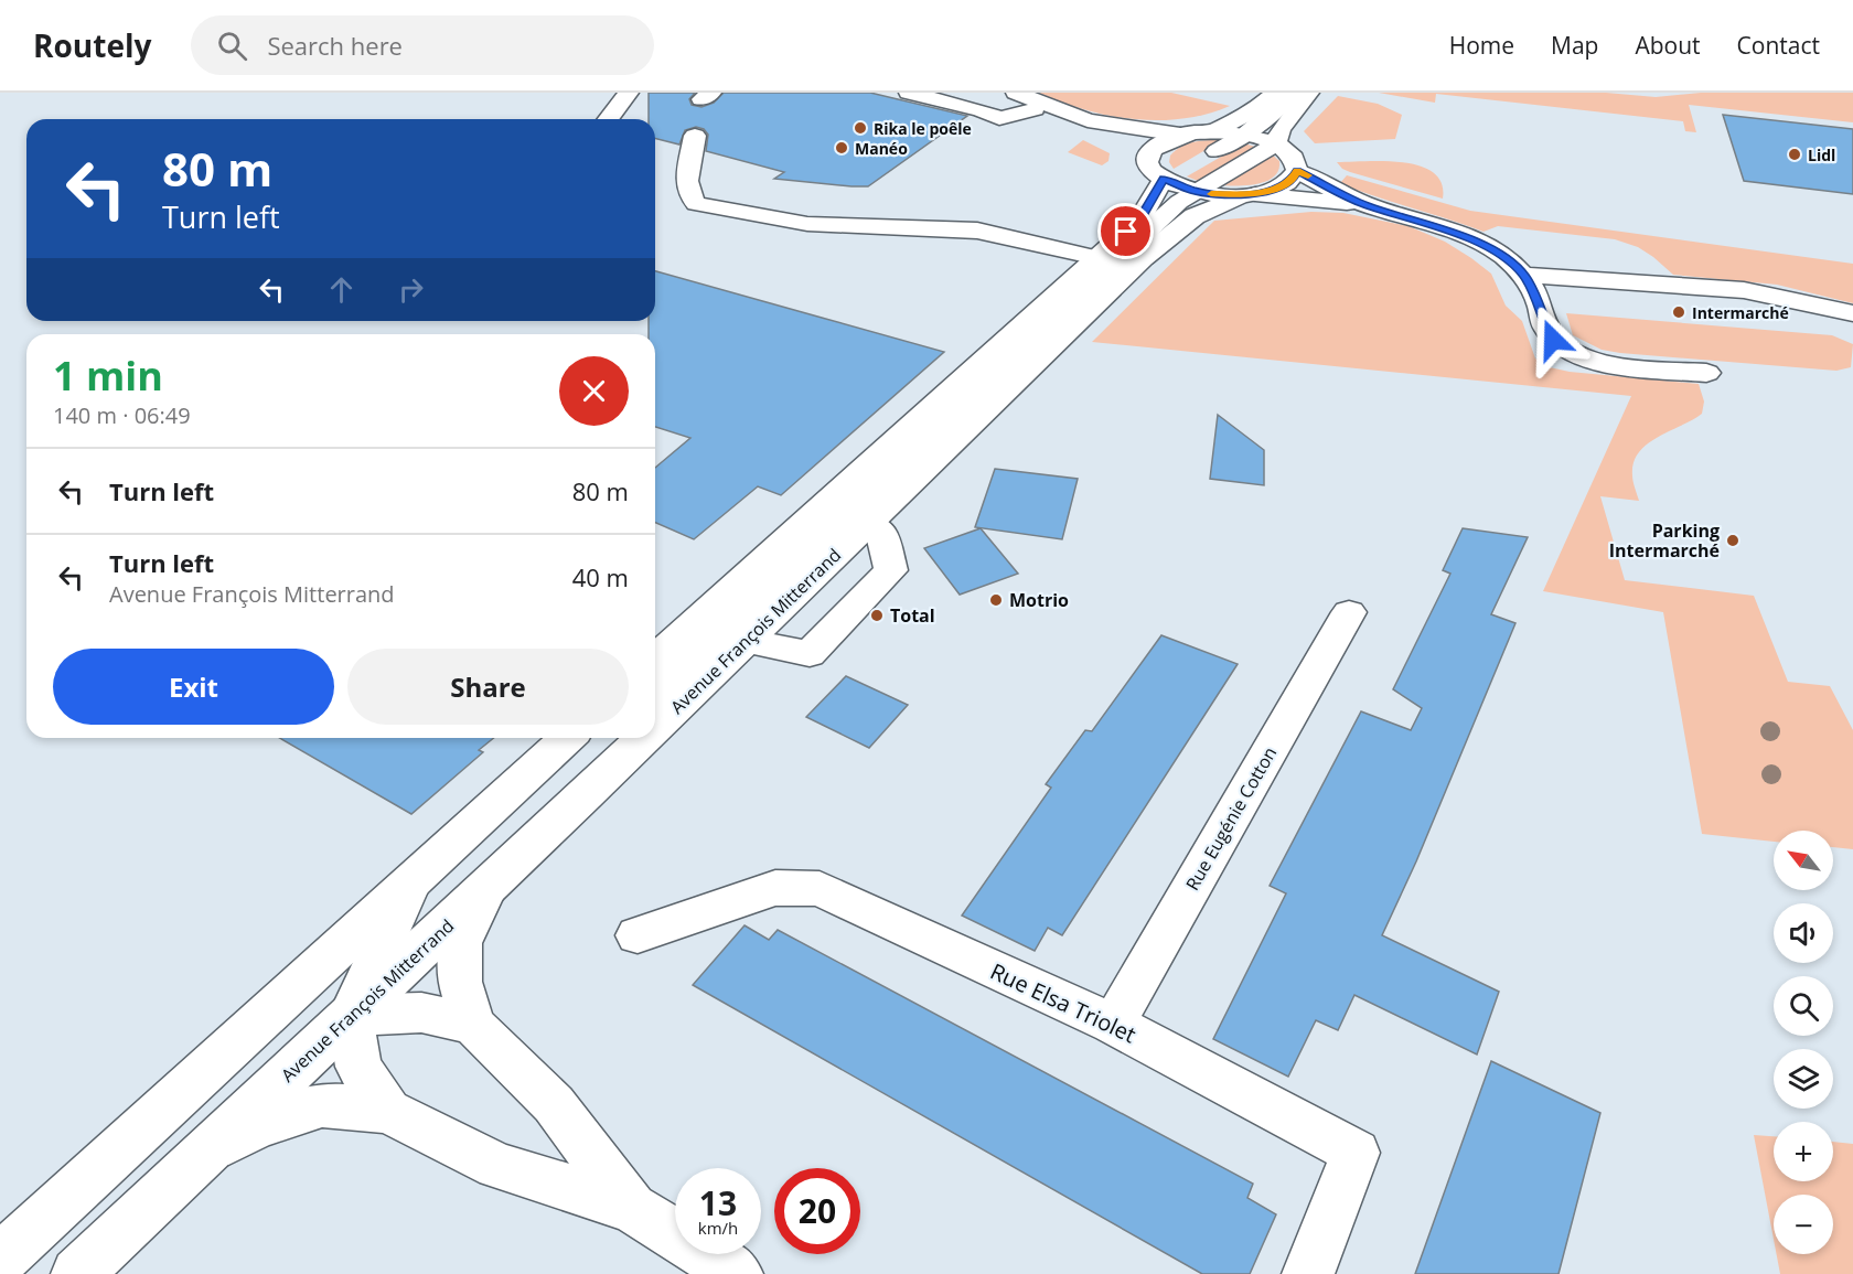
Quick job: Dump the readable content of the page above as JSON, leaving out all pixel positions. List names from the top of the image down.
{
  "streets": {
    "main road": ["Avenue François Mitterrand", "Rue Eugénie Cotton", "Rue Elsa Triolet"]
  },
  "crossings": [
    ["Rue Eugénie Cotton", "Rue Elsa Triolet"]
  ],
  "places": [
    "Rika le poêle",
    "Manéo",
    "Lidl",
    "Intermarché",
    "Parking Intermarché",
    "Motrio",
    "Total"
  ],
  "north": "top left",
  "page": {
    "header": "Routely",
    "search": "Search here",
    "nav": [
      "Home",
      "Map",
      "About",
      "Contact"
    ],
    "turn": ["80 m", "Turn left"],
    "heading": ["1 min", "140 m · 06:49"],
    "list": [
      {
        "name": "Turn left",
        "value": "80 m"
      },
      {
        "name": "Turn left",
        "note": "Avenue François Mitterrand",
        "value": "40 m"
      }
    ],
    "buttons": ["Exit", "Share"],
    "map_buttons": ["+", "−"],
    "speed": "13 km/h",
    "limit": "20"
  }
}
